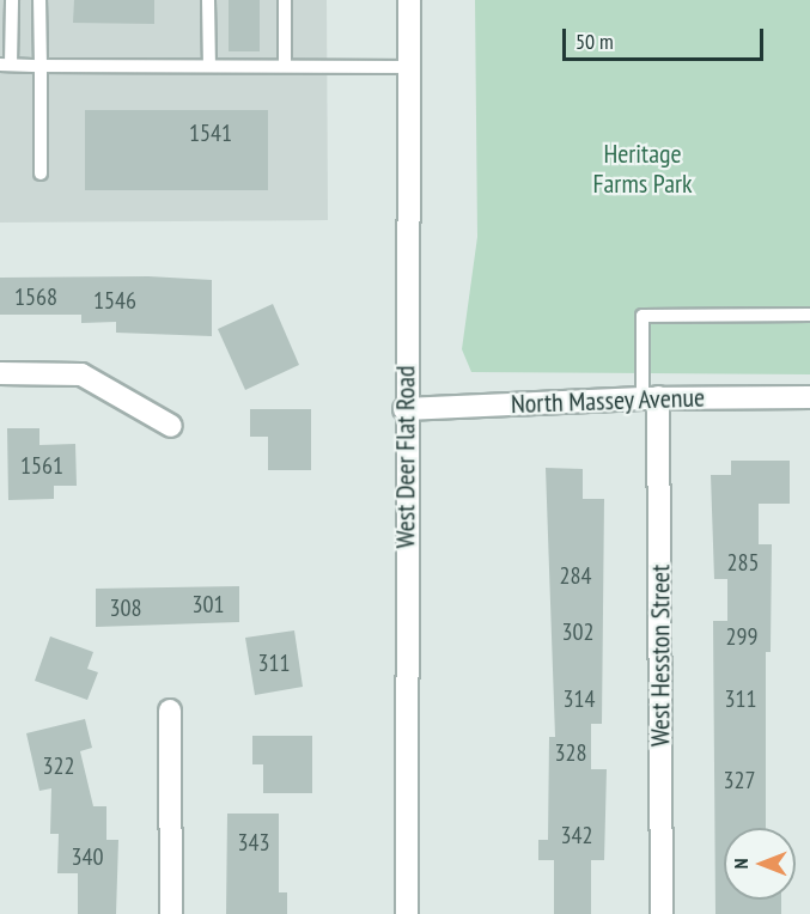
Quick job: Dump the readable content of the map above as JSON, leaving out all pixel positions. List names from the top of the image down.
{
  "streets": {
    "street": ["North Massey Avenue", "West Deer Flat Road", "West Hesston Street"]
  },
  "crossings": [
    ["North Massey Avenue", "West Deer Flat Road"],
    ["North Massey Avenue", "West Hesston Street"]
  ],
  "parks": ["Heritage Farms Park"],
  "house_numbers": [
    "1541",
    "1568",
    "1546",
    "1561",
    "285",
    "284",
    "301",
    "308",
    "302",
    "299",
    "311",
    "314",
    "311",
    "328",
    "322",
    "327",
    "342",
    "343",
    "340"
  ],
  "scale_bar": "50 m",
  "north": "left"
}
